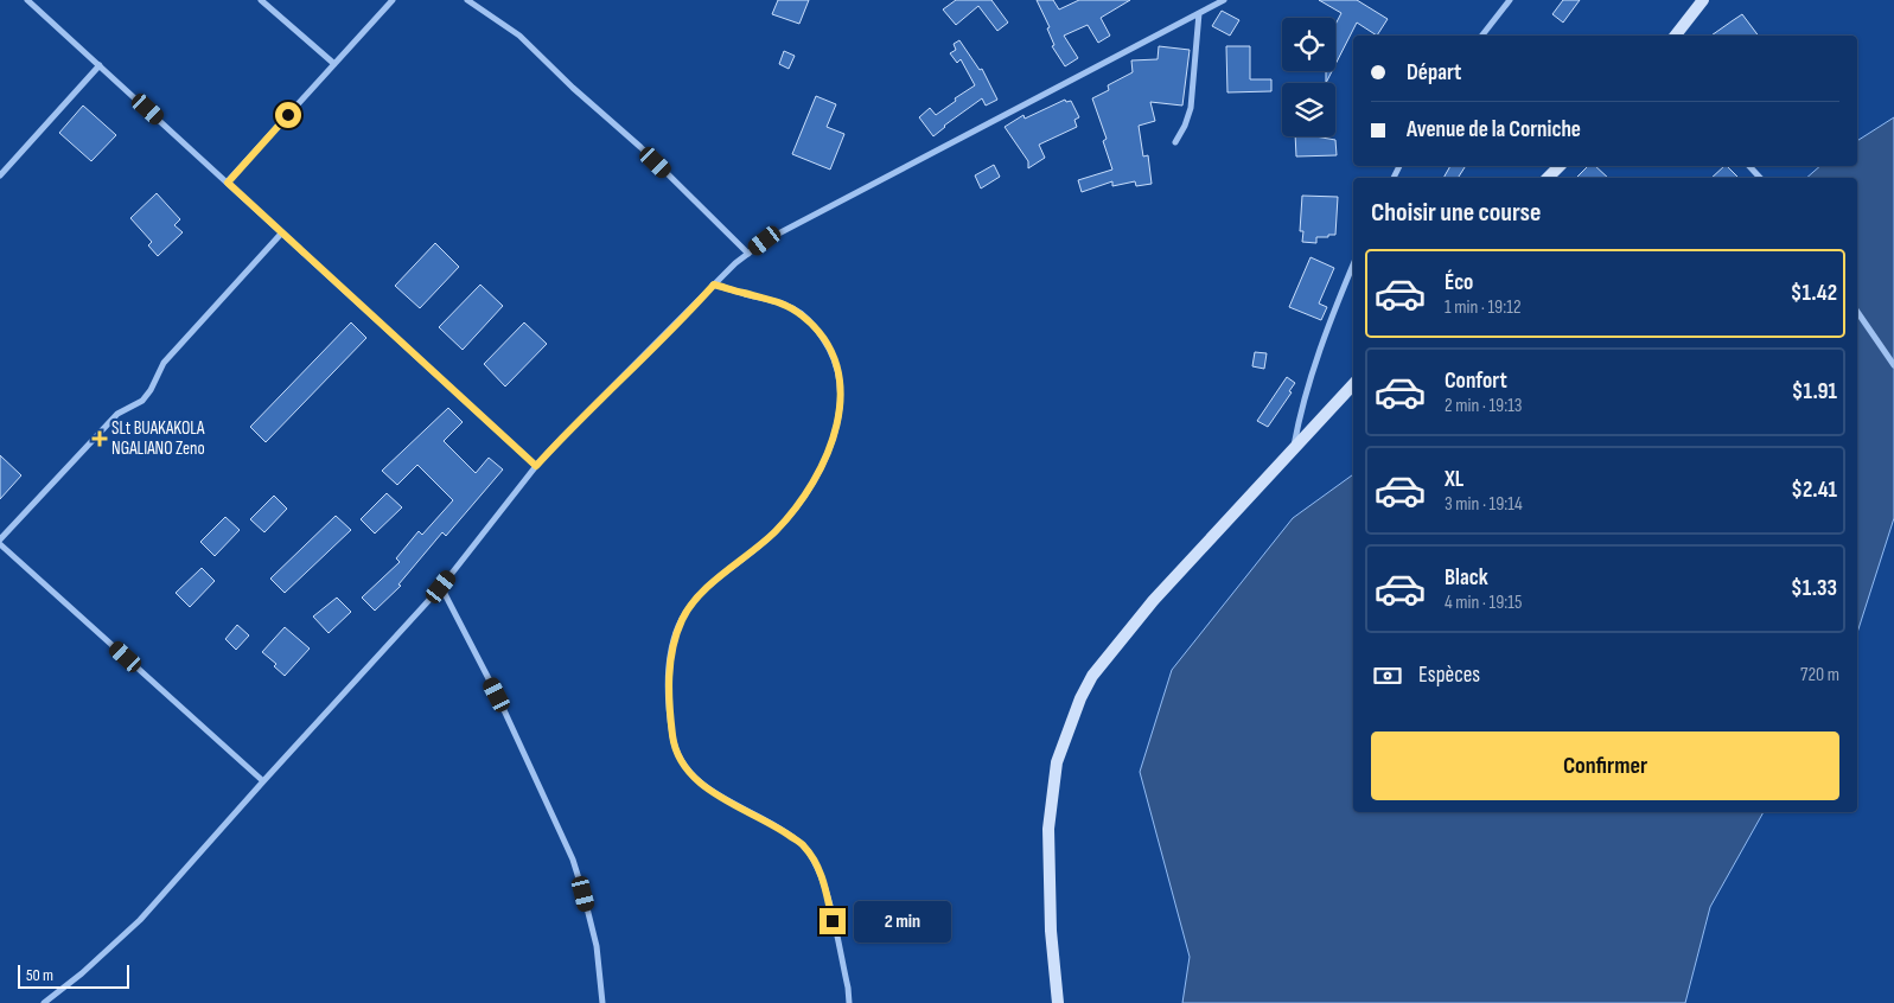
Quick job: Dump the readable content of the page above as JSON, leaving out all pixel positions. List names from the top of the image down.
{
  "places": {
    "health": ["SLt BUAKAKOLA NGALIANO Zeno"]
  },
  "scale_bar": "50 m",
  "page": {
    "banner": ["Départ", "Avenue de la Corniche"],
    "heading": "Choisir une course",
    "list": [
      {
        "name": "Éco",
        "note": "1 min · 19:12",
        "value": "$1.42"
      },
      {
        "name": "Confort",
        "note": "2 min · 19:13",
        "value": "$1.91"
      },
      {
        "name": "XL",
        "note": "3 min · 19:14",
        "value": "$2.41"
      },
      {
        "name": "Black",
        "note": "4 min · 19:15",
        "value": "$1.33"
      }
    ],
    "pay": ["Espèces", "720 m"],
    "buttons": "Confirmer",
    "bubble": "2 min",
    "scale": "50 m"
  }
}
